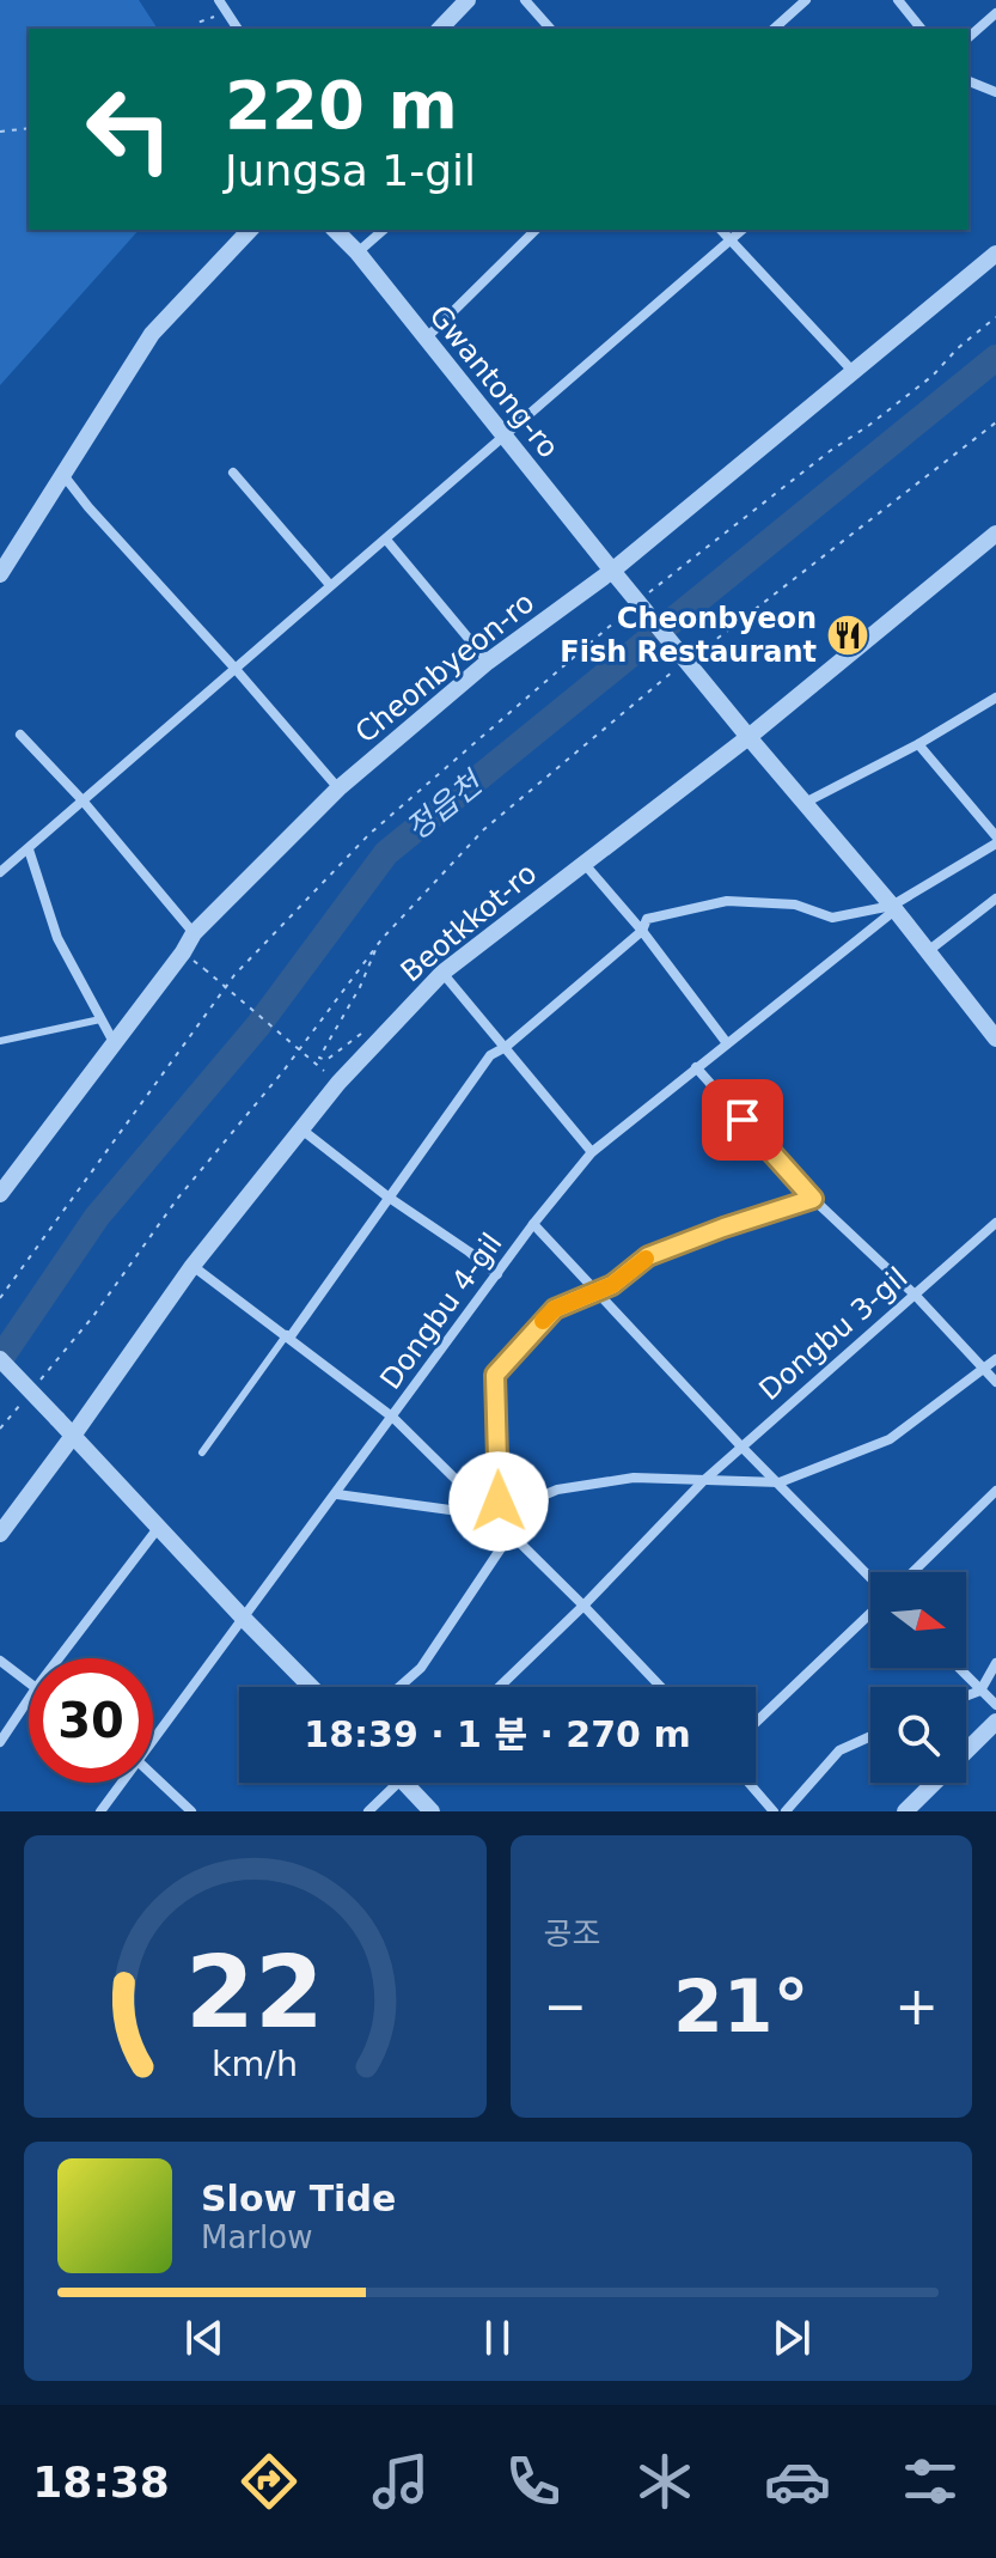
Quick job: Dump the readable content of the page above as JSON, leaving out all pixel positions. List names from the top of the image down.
{
  "streets": {
    "street": [
      "Gwantong-ro",
      "Cheonbyeon-ro",
      "Beotkkot-ro",
      "Dongbu 4-gil",
      "Dongbu 3-gil"
    ]
  },
  "crossings": [
    ["Gwantong-ro", "Cheonbyeon-ro"],
    ["Gwantong-ro", "Beotkkot-ro"]
  ],
  "water": ["정읍천"],
  "places": {
    "restaurant": ["Cheonbyeon Fish Restaurant"]
  },
  "north": "right",
  "page": {
    "turn": ["220 m", "Jungsa 1-gil"],
    "limit": "30",
    "trip": "18:39 · 1 분 · 270 m",
    "tile": "공조",
    "heat": ["−", "21°", "+"],
    "song": ["Slow Tide", "Marlow"],
    "tabs": "18:38",
    "gauge": ["22", "km/h"]
  }
}
